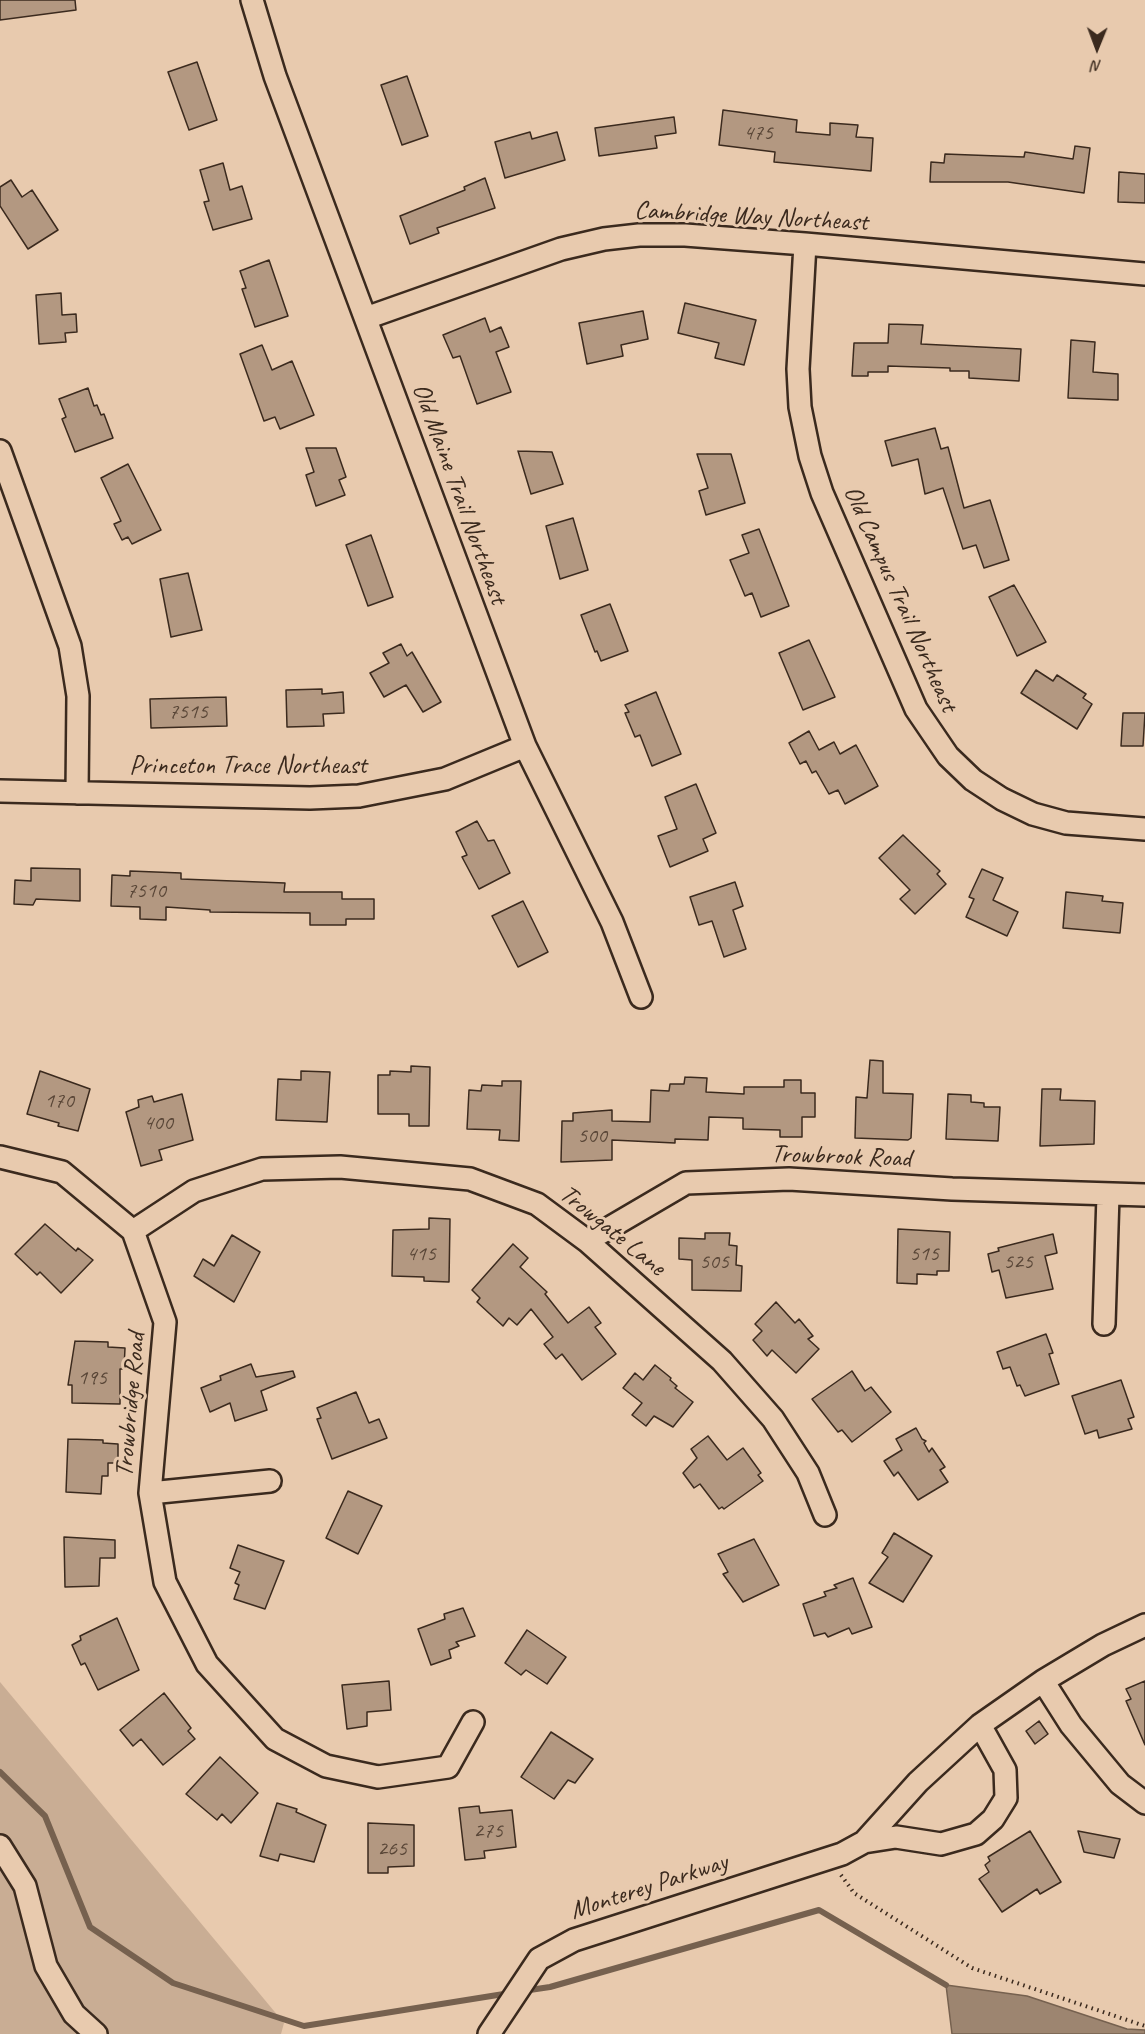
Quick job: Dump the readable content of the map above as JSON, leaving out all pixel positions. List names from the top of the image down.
{
  "streets": {
    "street": [
      "Cambridge Way Northeast",
      "Old Maine Trail Northeast",
      "Old Campus Trail Northeast",
      "Princeton Trace Northeast",
      "Trowbrook Road",
      "Trowgate Lane",
      "Trowbridge Road",
      "Monterey Parkway"
    ]
  },
  "crossings": [
    ["Cambridge Way Northeast", "Old Maine Trail Northeast"],
    ["Cambridge Way Northeast", "Old Campus Trail Northeast"],
    ["Old Maine Trail Northeast", "Princeton Trace Northeast"],
    ["Trowbrook Road", "Trowgate Lane"],
    ["Trowgate Lane", "Trowbridge Road"]
  ],
  "house_numbers": [
    "475",
    "7515",
    "7510",
    "170",
    "400",
    "500",
    "415",
    "515",
    "505",
    "525",
    "195",
    "275",
    "265"
  ],
  "north": "bottom"
}
